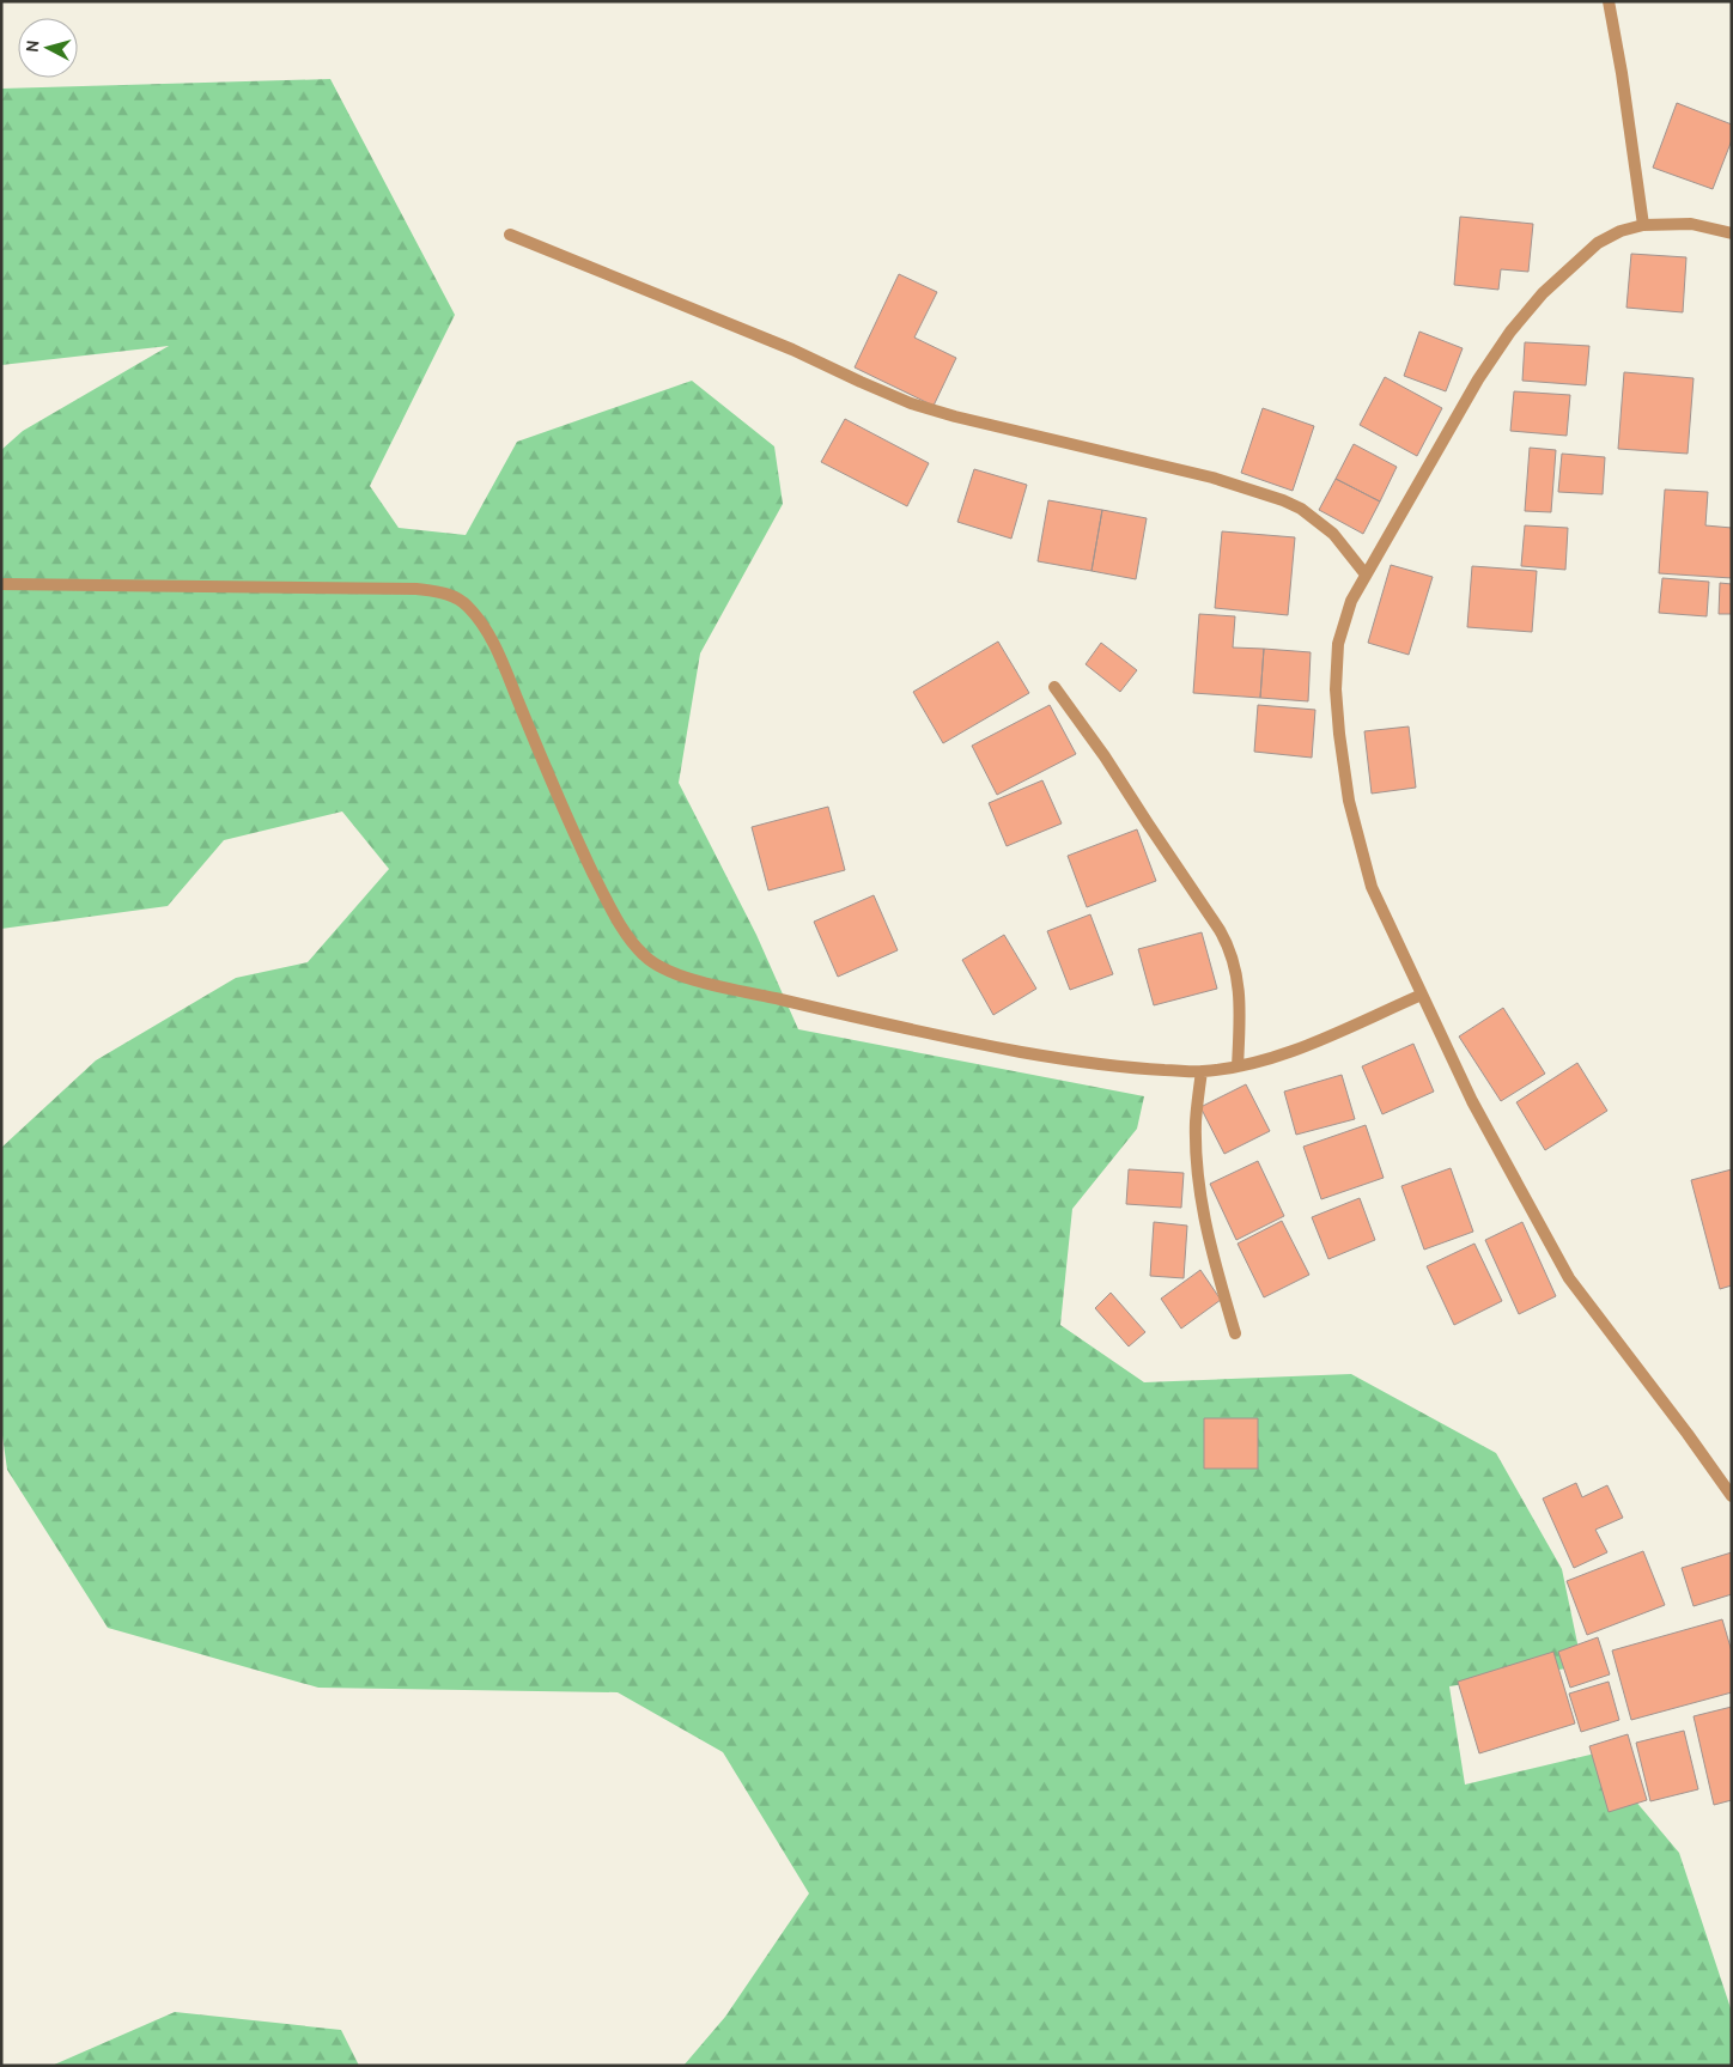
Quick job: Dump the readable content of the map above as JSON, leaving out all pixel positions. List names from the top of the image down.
{
  "north": "left"
}
